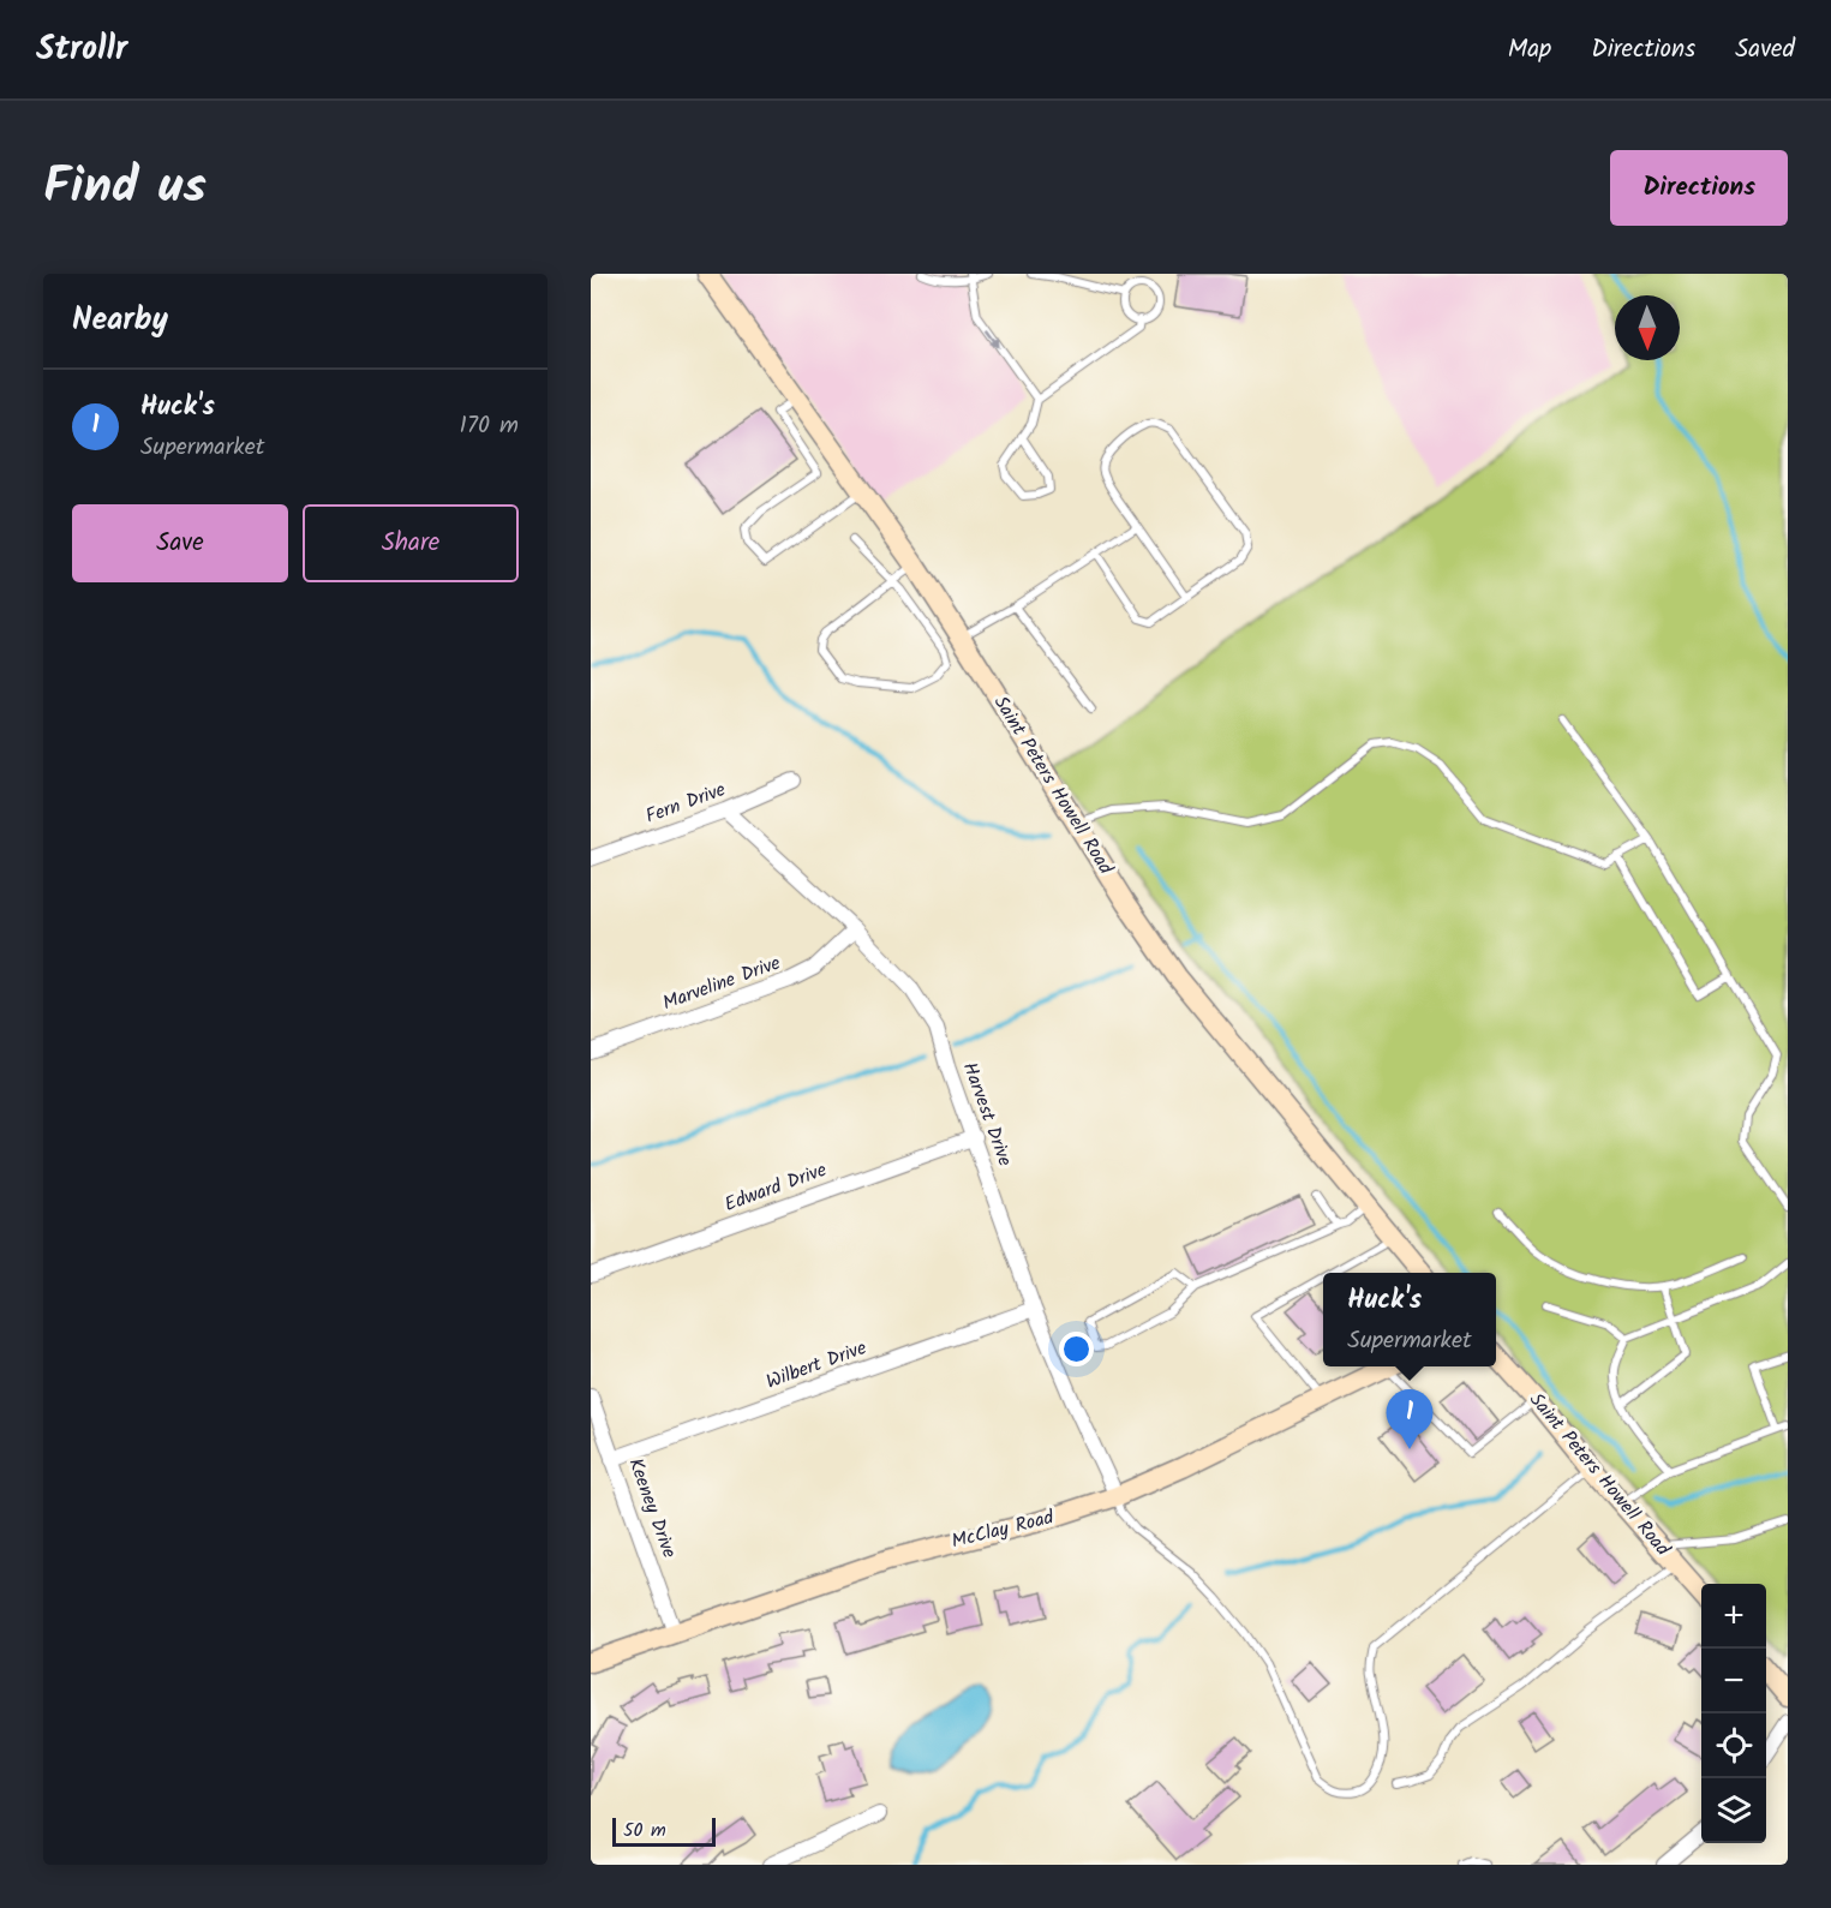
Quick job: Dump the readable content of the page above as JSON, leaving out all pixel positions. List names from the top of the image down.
{
  "streets": {
    "main road": ["Saint Peters Howell Road", "McClay Road"],
    "street": [
      "Fern Drive",
      "Marveline Drive",
      "Harvest Drive",
      "Edward Drive",
      "Wilbert Drive",
      "Keeney Drive"
    ]
  },
  "crossings": [
    ["Fern Drive", "Harvest Drive"],
    ["Marveline Drive", "Harvest Drive"],
    ["Harvest Drive", "Edward Drive"],
    ["Harvest Drive", "Wilbert Drive"],
    ["Harvest Drive", "McClay Road"],
    ["Wilbert Drive", "Keeney Drive"],
    ["Keeney Drive", "McClay Road"]
  ],
  "scale_bar": "50 m",
  "north": "bottom",
  "page": {
    "header": "Strollr",
    "nav": ["Map", "Directions", "Saved"],
    "title": "Find us",
    "buttons": [
      "Directions",
      ["Save", "Share"]
    ],
    "heading": "Nearby",
    "list": [
      {
        "mark": "1",
        "name": "Huck's",
        "note": "Supermarket",
        "value": "170 m"
      }
    ],
    "popup": ["Huck's", "Supermarket"],
    "pins": "1",
    "map_buttons": ["+", "−"],
    "scale": "50 m"
  }
}
